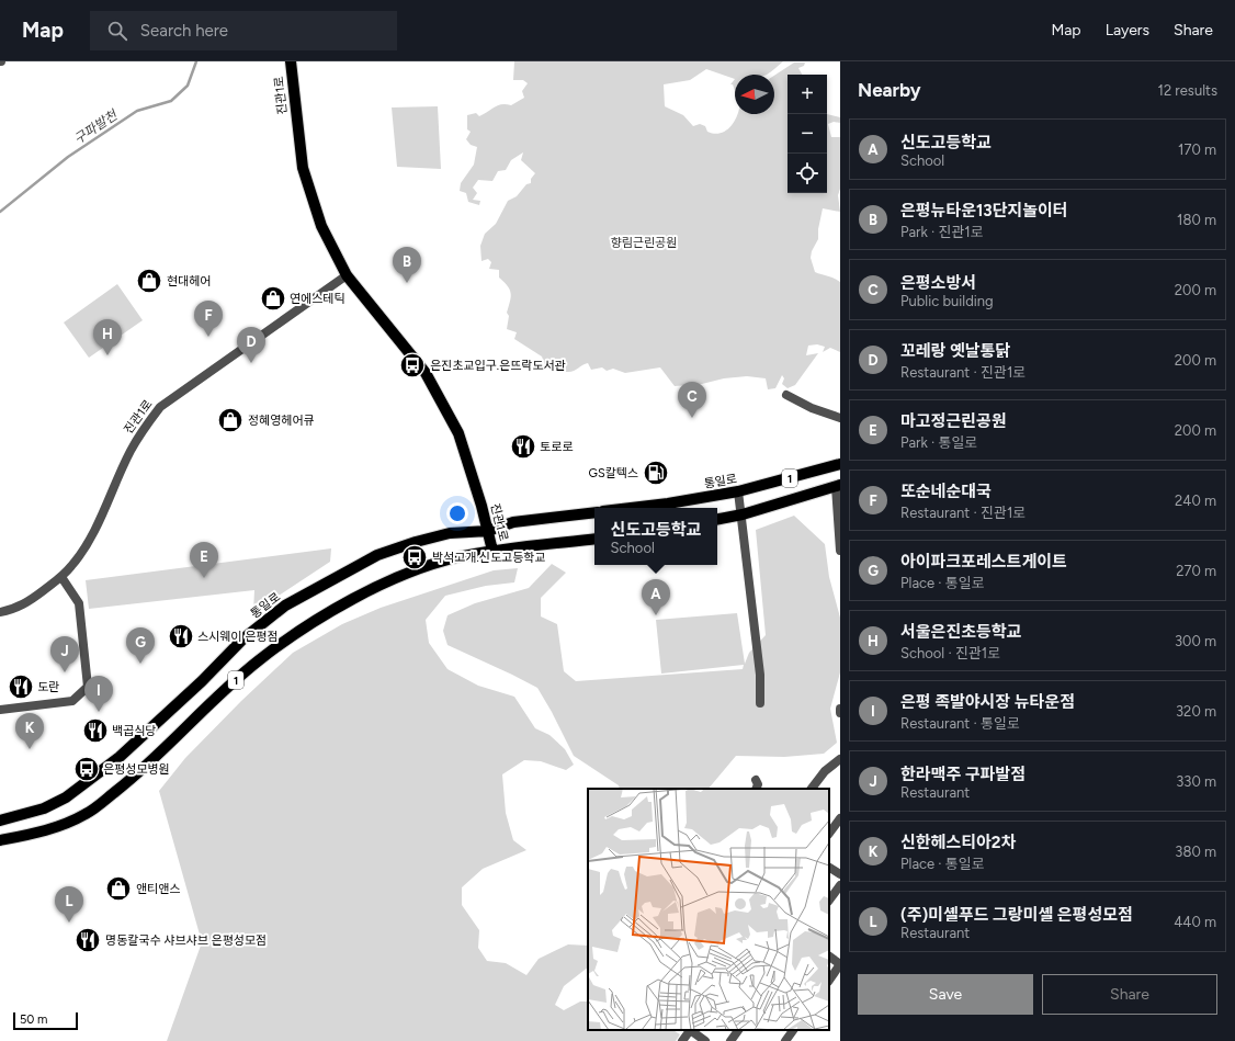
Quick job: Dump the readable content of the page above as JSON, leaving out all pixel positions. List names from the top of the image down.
{
  "streets": {
    "main road": ["진관1로", "1", "통일로"]
  },
  "crossings": [
    ["진관1로", "1"],
    ["진관1로", "통일로"]
  ],
  "water": ["구파발천"],
  "parks": ["향림근린공원"],
  "places": {
    "shop": [
      "현대헤어",
      "연에스테틱",
      "정혜영헤어큐",
      "앤티앤스"
    ],
    "bus stop": ["은진초교입구.은뜨락도서관", "박석고개.신도고등학교", "은평성모병원"],
    "restaurant": [
      "토로로",
      "스시웨이 은평점",
      "도란",
      "백곱식당",
      "명동칼국수 샤브샤브 은평성모점"
    ],
    "fuel station": ["GS칼텍스"]
  },
  "scale_bar": "50 m",
  "north": "left",
  "page": {
    "header": "Map",
    "search": "Search here",
    "nav": ["Map", "Layers", "Share"],
    "heading": ["Nearby", "12 results"],
    "map_buttons": ["+", "−"],
    "list": [
      {
        "mark": "A",
        "name": "신도고등학교",
        "note": "School",
        "value": "170 m"
      },
      {
        "mark": "B",
        "name": "은평뉴타운13단지놀이터",
        "note": "Park · 진관1로",
        "value": "180 m"
      },
      {
        "mark": "C",
        "name": "은평소방서",
        "note": "Public building",
        "value": "200 m"
      },
      {
        "mark": "D",
        "name": "꼬레랑 옛날통닭",
        "note": "Restaurant · 진관1로",
        "value": "200 m"
      },
      {
        "mark": "E",
        "name": "마고정근린공원",
        "note": "Park · 통일로",
        "value": "200 m"
      },
      {
        "mark": "F",
        "name": "또순네순대국",
        "note": "Restaurant · 진관1로",
        "value": "240 m"
      },
      {
        "mark": "G",
        "name": "아이파크포레스트게이트",
        "note": "Place · 통일로",
        "value": "270 m"
      },
      {
        "mark": "H",
        "name": "서울은진초등학교",
        "note": "School · 진관1로",
        "value": "300 m"
      },
      {
        "mark": "I",
        "name": "은평 족발야시장 뉴타운점",
        "note": "Restaurant · 통일로",
        "value": "320 m"
      },
      {
        "mark": "J",
        "name": "한라맥주 구파발점",
        "note": "Restaurant",
        "value": "330 m"
      },
      {
        "mark": "K",
        "name": "신한헤스티아2차",
        "note": "Place · 통일로",
        "value": "380 m"
      },
      {
        "mark": "L",
        "name": "(주)미셸푸드 그랑미셸 은평성모점",
        "note": "Restaurant",
        "value": "440 m"
      }
    ],
    "pins": [
      "B",
      "F",
      "H",
      "D",
      "C",
      "E",
      "A",
      "G",
      "J",
      "I",
      "K",
      "L"
    ],
    "popup": ["신도고등학교", "School"],
    "buttons": ["Save", "Share"],
    "scale": "50 m"
  }
}
